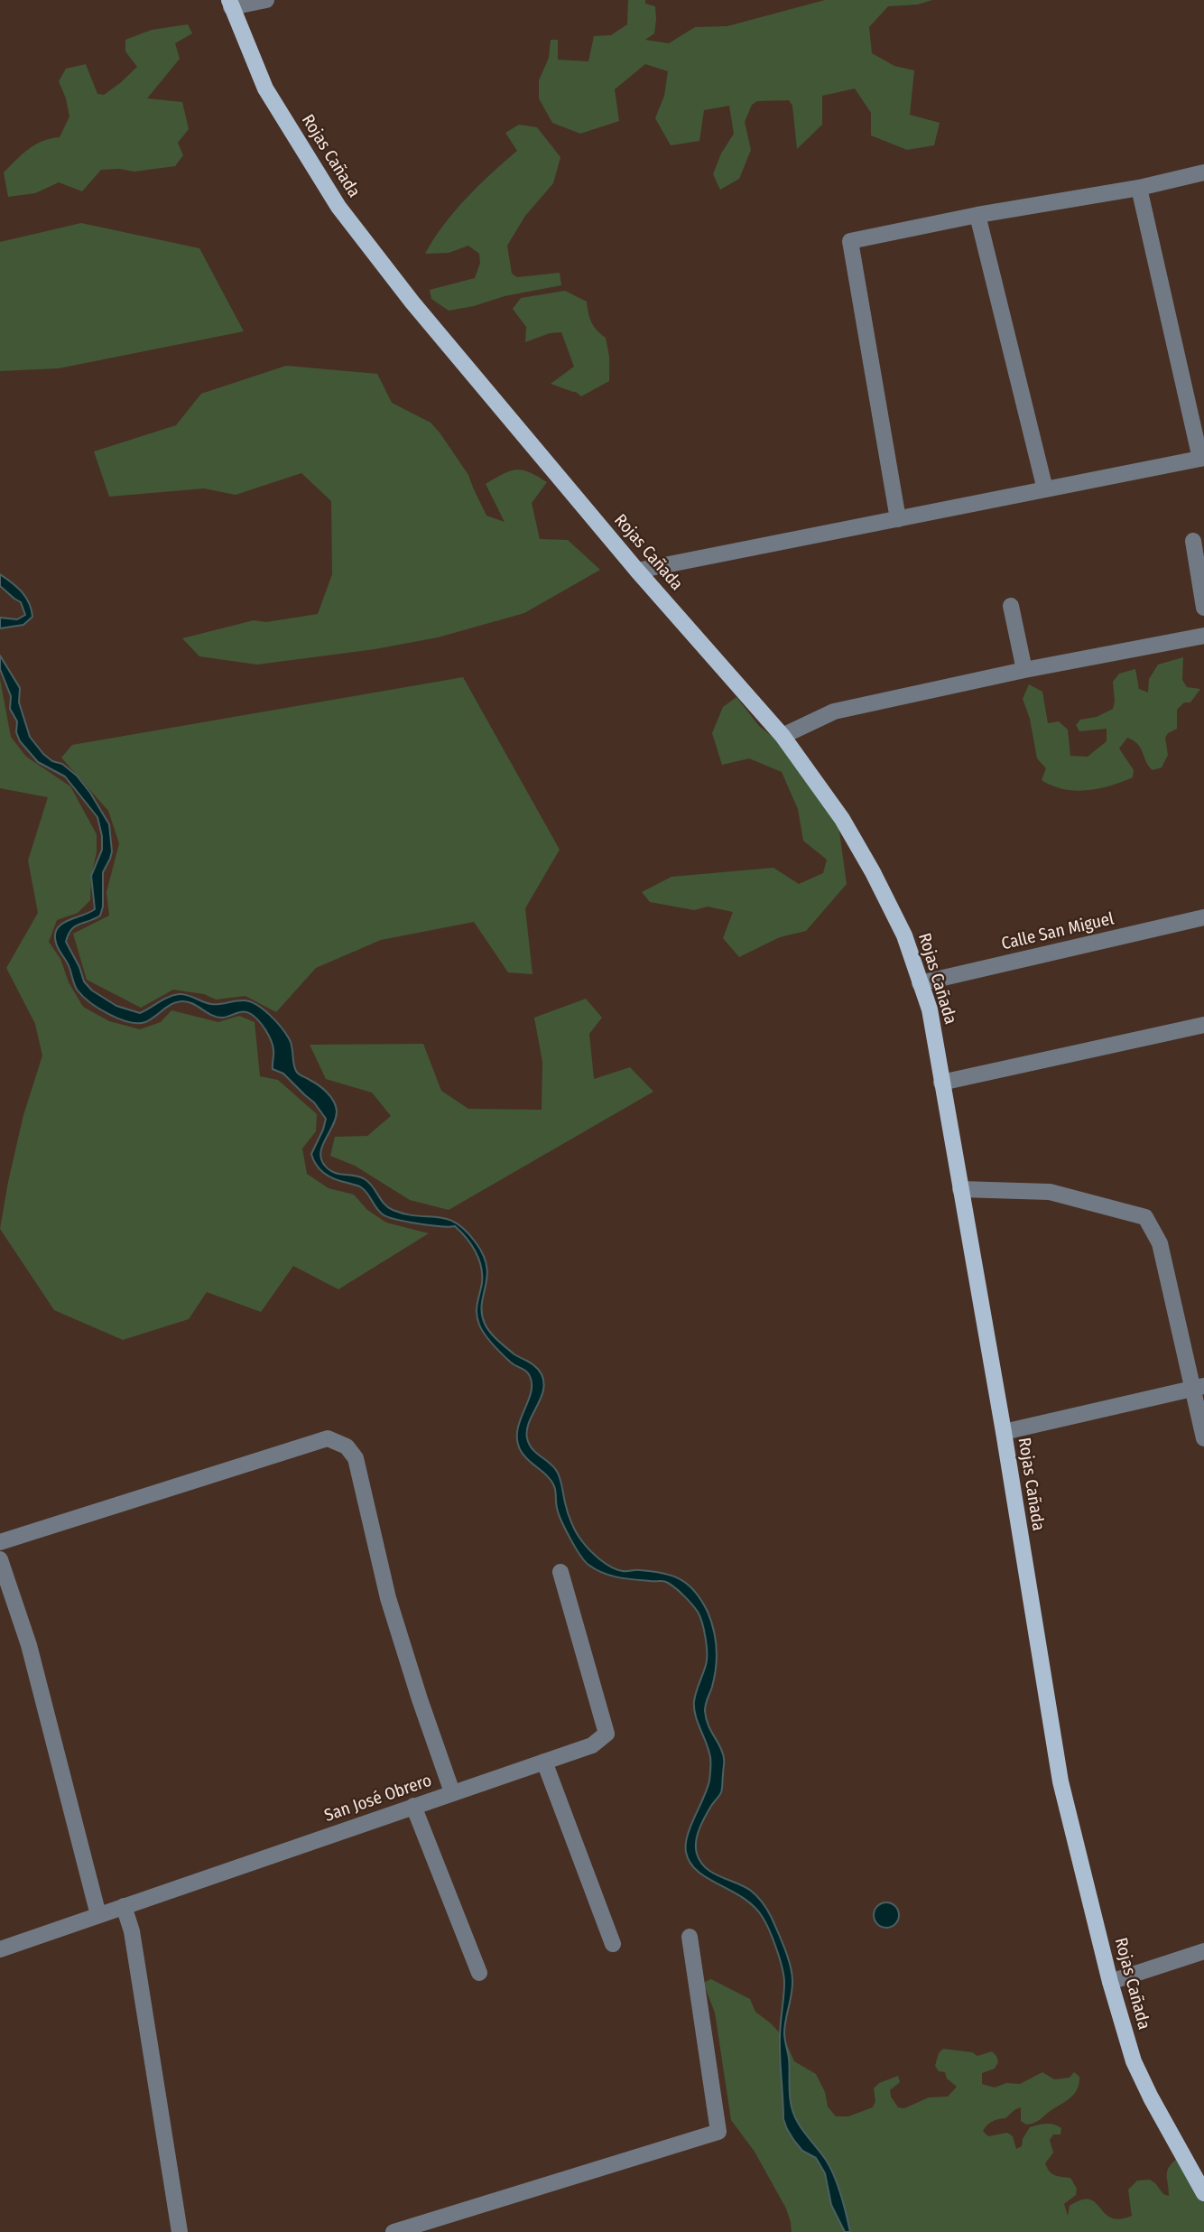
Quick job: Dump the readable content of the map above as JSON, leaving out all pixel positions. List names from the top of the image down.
{
  "streets": {
    "main road": ["Rojas Cañada"],
    "street": ["Calle San Miguel", "San José Obrero"]
  },
  "crossings": [
    ["Rojas Cañada", "Calle San Miguel"]
  ]
}
